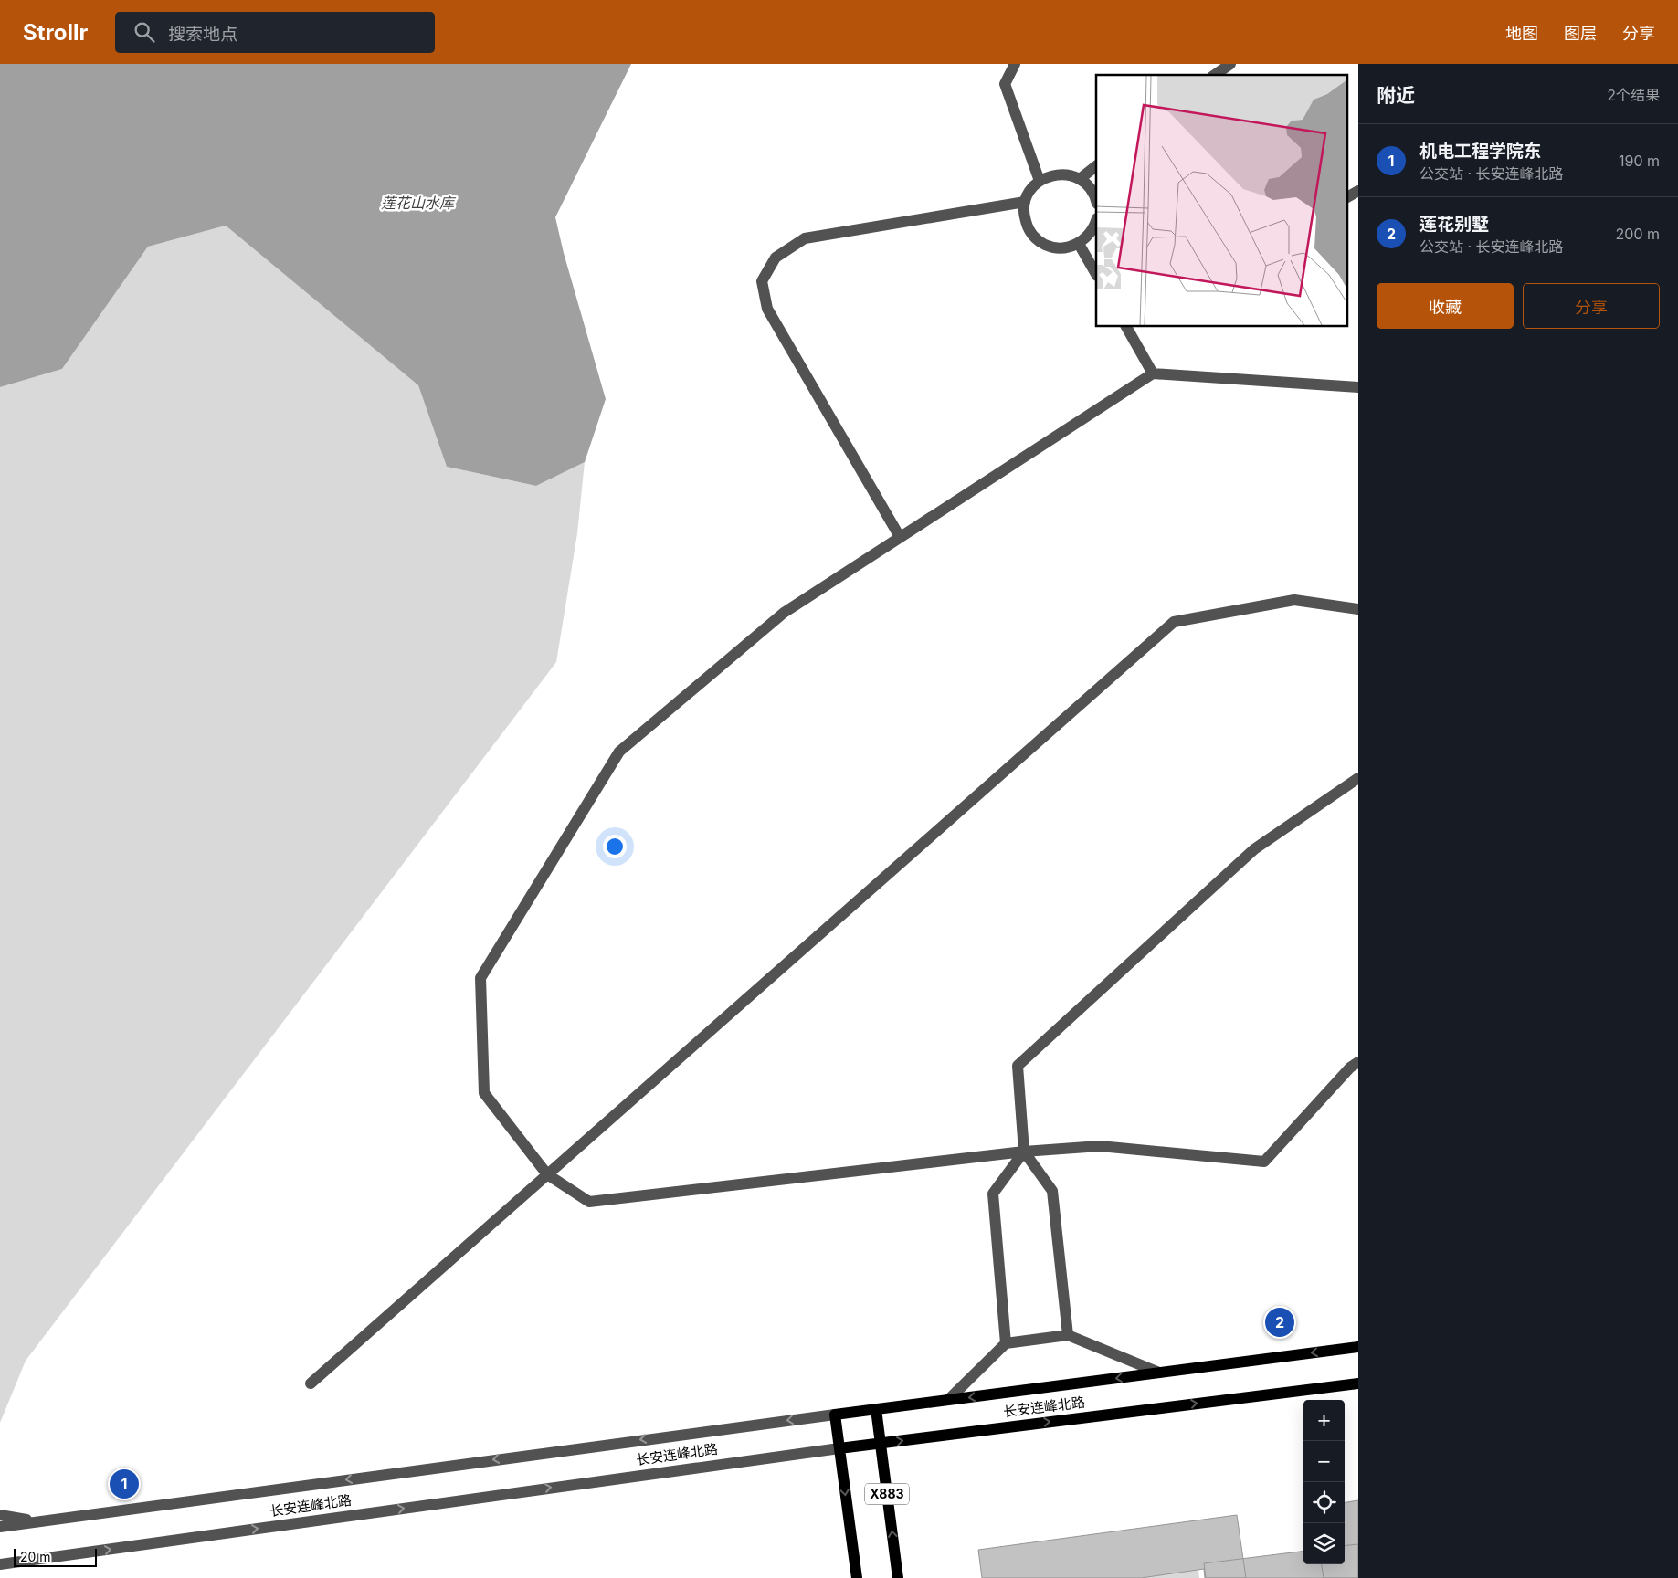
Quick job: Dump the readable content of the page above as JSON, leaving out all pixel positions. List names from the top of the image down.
{
  "streets": {
    "main road": ["长安连峰北路", "X883"]
  },
  "crossings": [
    ["长安连峰北路", "X883"]
  ],
  "water": ["莲花山水库"],
  "scale_bar": "20 m",
  "page": {
    "header": "Strollr",
    "search": "搜索地点",
    "nav": ["地图", "图层", "分享"],
    "heading": ["附近", "2个结果"],
    "list": [
      {
        "mark": "1",
        "name": "机电工程学院东",
        "note": "公交站 · 长安连峰北路",
        "value": "190 m"
      },
      {
        "mark": "2",
        "name": "莲花别墅",
        "note": "公交站 · 长安连峰北路",
        "value": "200 m"
      }
    ],
    "buttons": ["收藏", "分享"],
    "pins": ["2", "1"],
    "map_buttons": ["+", "−"],
    "scale": "20 m"
  }
}
